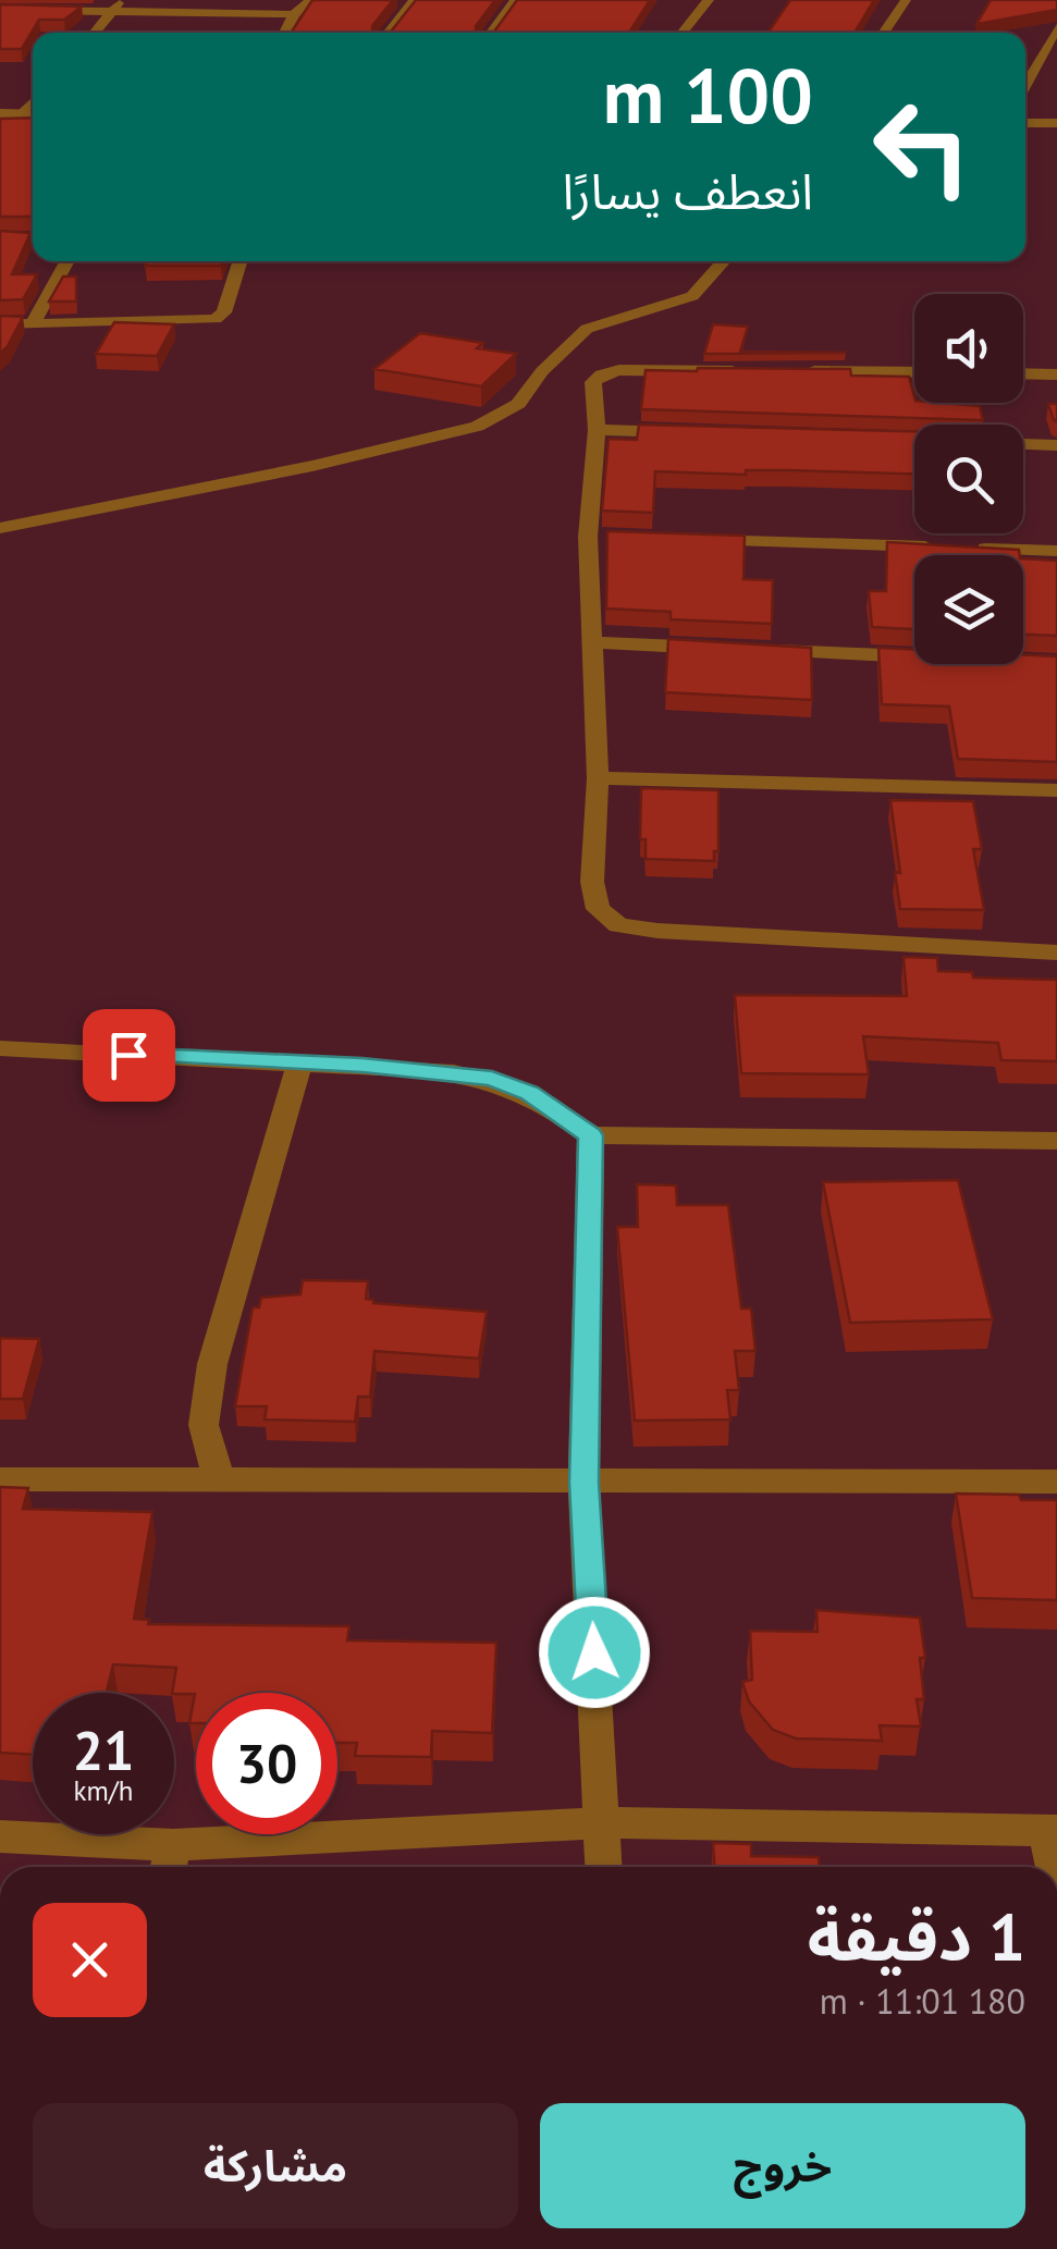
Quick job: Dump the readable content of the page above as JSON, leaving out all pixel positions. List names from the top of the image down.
{
  "page": {
    "turn": ["100 m", "انعطف يسارًا"],
    "speed": "21 km/h",
    "limit": "30",
    "heading": ["1 دقيقة", "180 m · 11:01"],
    "buttons": ["خروج", "مشاركة"]
  }
}
